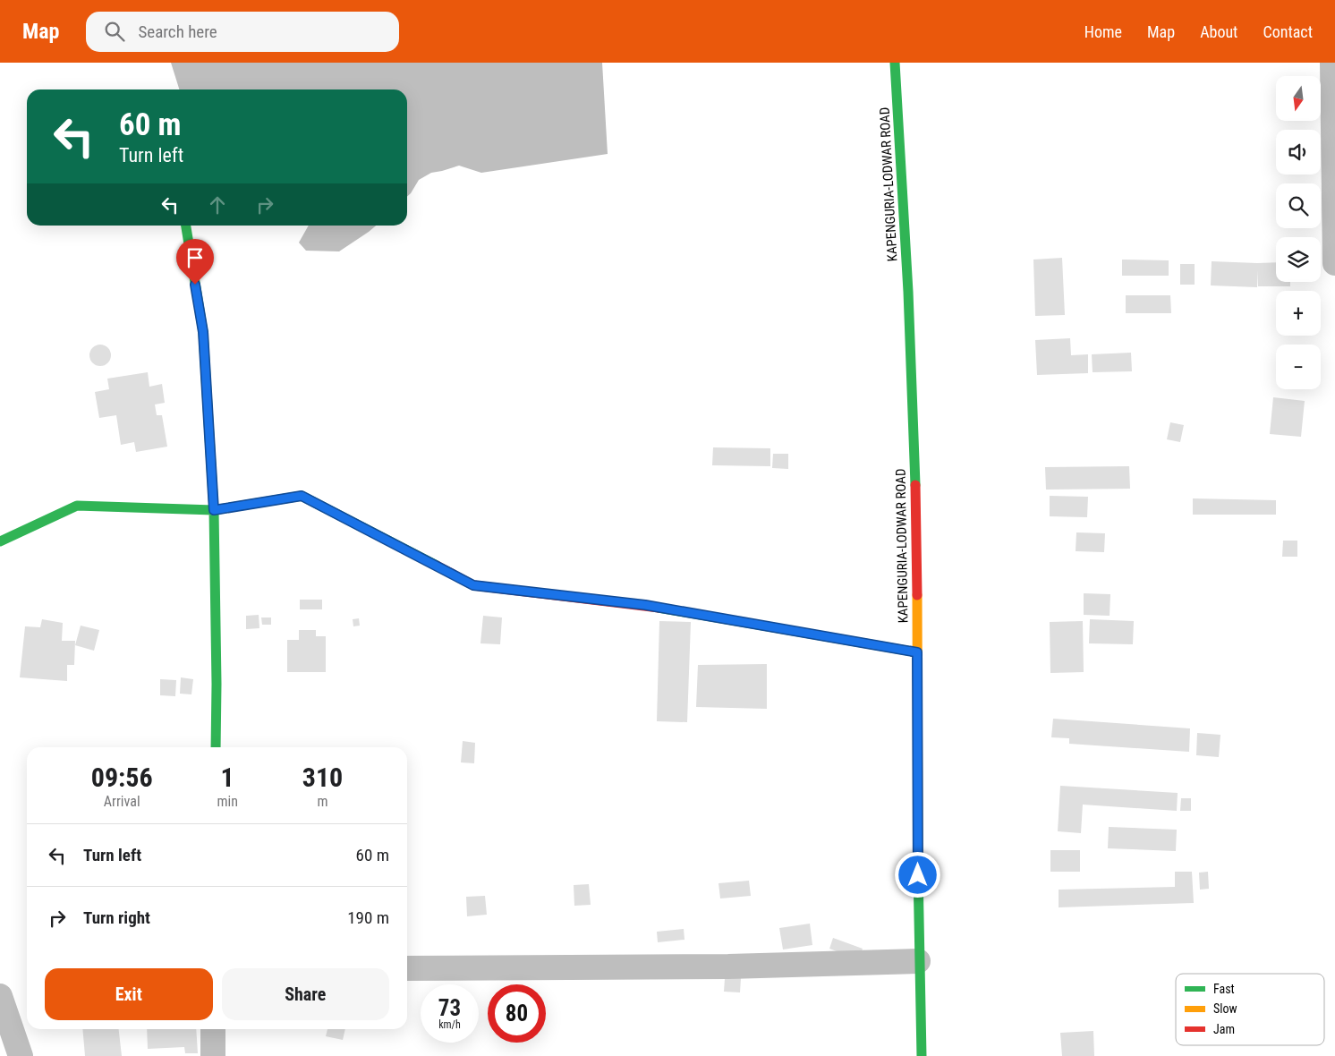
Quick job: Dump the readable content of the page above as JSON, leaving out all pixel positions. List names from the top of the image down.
{
  "streets": {
    "main road": ["KAPENGURIA-LODWAR ROAD"]
  },
  "legend": ["Fast", "Slow", "Jam"],
  "north": "bottom",
  "page": {
    "header": "Map",
    "search": "Search here",
    "nav": [
      "Home",
      "Map",
      "About",
      "Contact"
    ],
    "map_buttons": ["+", "−"],
    "turn": ["60 m", "Turn left"],
    "eta": [
      "09:56",
      "Arrival",
      "1",
      "min",
      "310",
      "m"
    ],
    "list": [
      {
        "name": "Turn left",
        "value": "60 m"
      },
      {
        "name": "Turn right",
        "value": "190 m"
      }
    ],
    "buttons": ["Exit", "Share"],
    "speed": "73 km/h",
    "limit": "80"
  }
}
